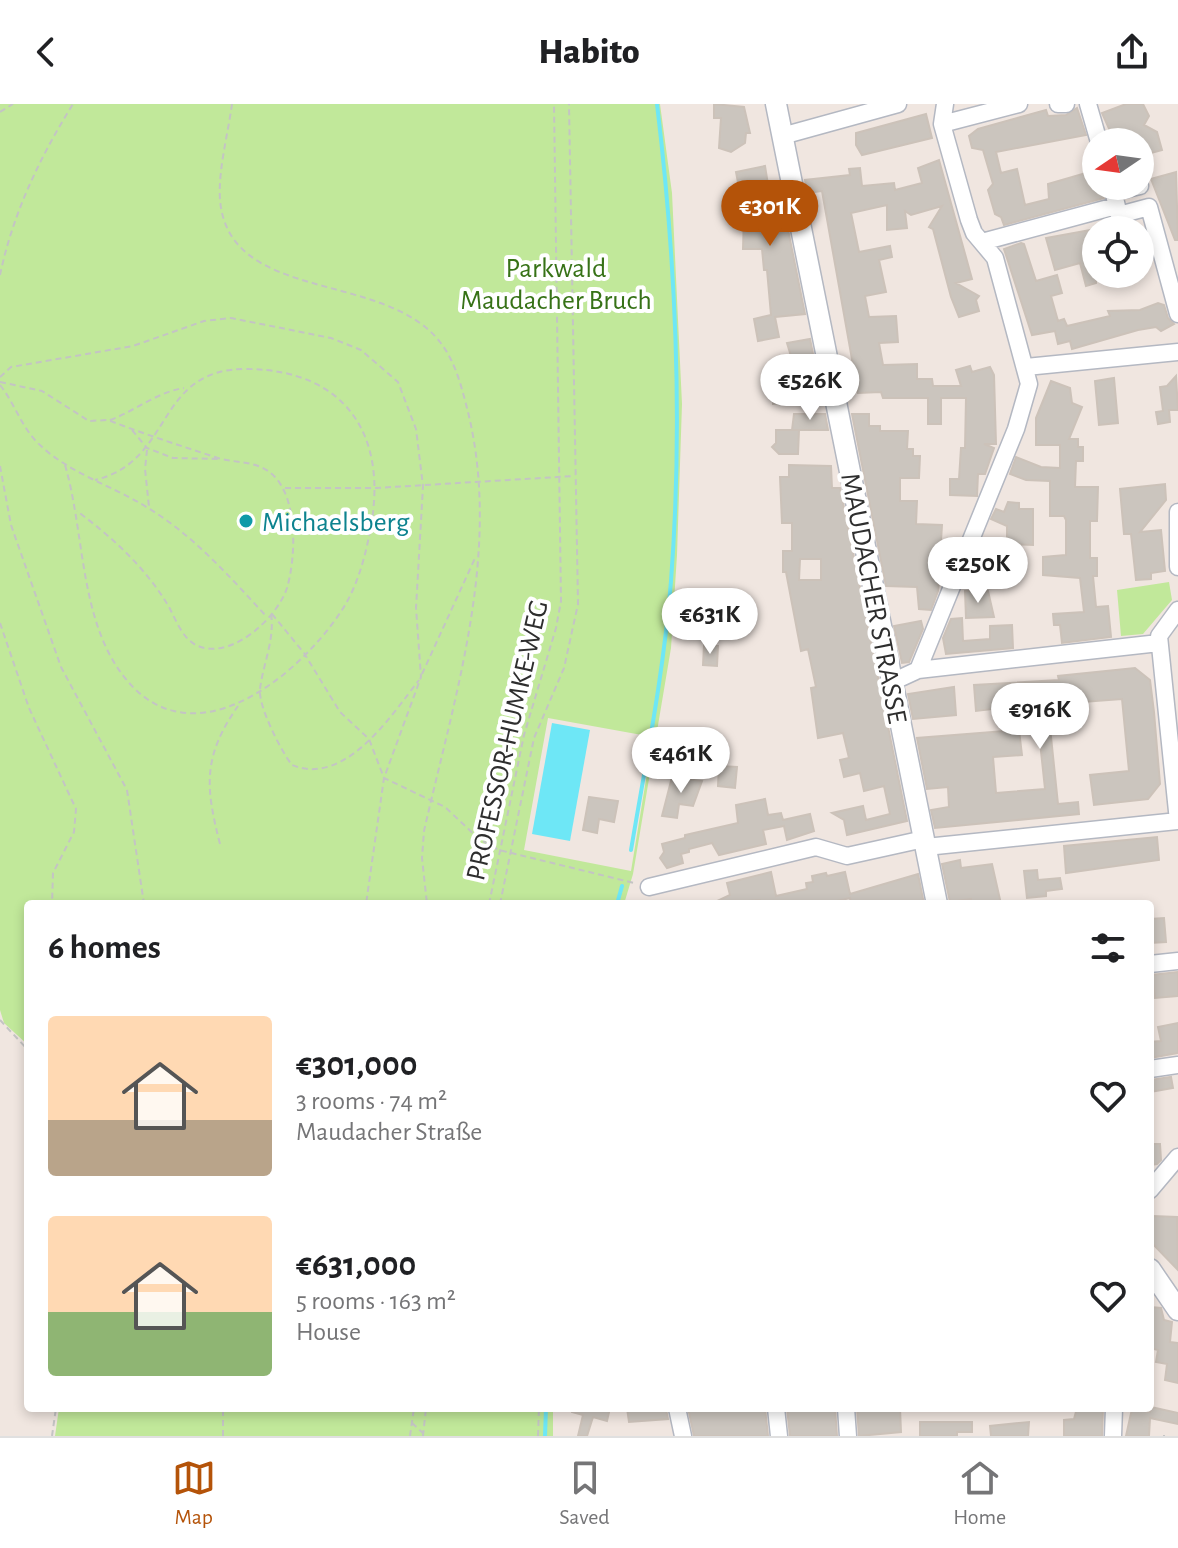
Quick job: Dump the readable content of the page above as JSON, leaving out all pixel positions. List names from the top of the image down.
{
  "streets": {
    "street": ["MAUDACHER STRASSE"],
    "path": ["PROFESSOR-HUMKE-WEG"]
  },
  "parks": ["Parkwald Maudacher Bruch"],
  "places": ["Michaelsberg"],
  "north": "left",
  "page": {
    "header": "Habito",
    "price": [
      "€301K",
      "€526K",
      "€250K",
      "€631K",
      "€916K",
      "€461K"
    ],
    "heading": "6 homes",
    "list": [
      {
        "name": "€301,000",
        "note": "3 rooms · 74 m² · Maudacher Straße"
      },
      {
        "name": "€631,000",
        "note": "5 rooms · 163 m² · House"
      }
    ],
    "tabs": ["Map", "Saved", "Home"]
  }
}
